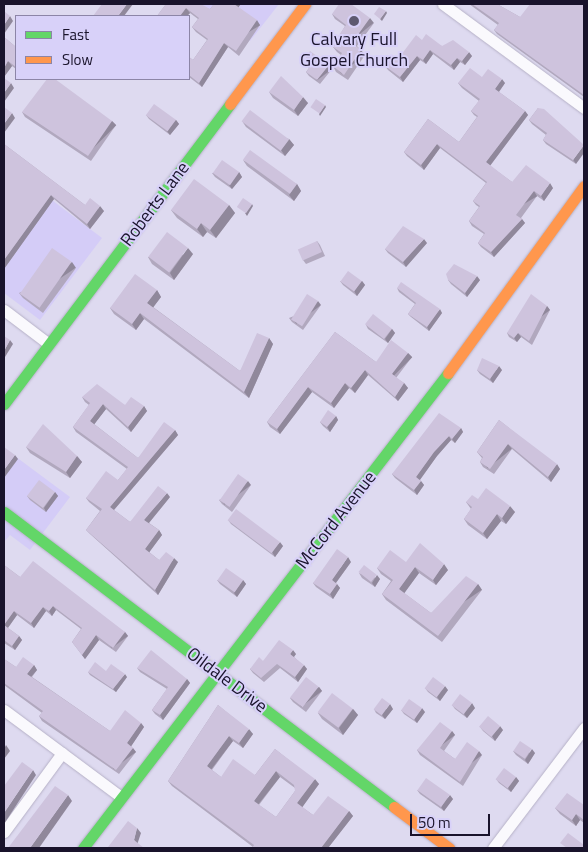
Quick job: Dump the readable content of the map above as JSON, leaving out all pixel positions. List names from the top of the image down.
{
  "streets": {
    "street": ["Roberts Lane", "McCord Avenue", "Oildale Drive"]
  },
  "crossings": [
    ["McCord Avenue", "Oildale Drive"]
  ],
  "places": ["Calvary Full Gospel Church"],
  "legend": ["Fast", "Slow"],
  "scale_bar": "50 m"
}
